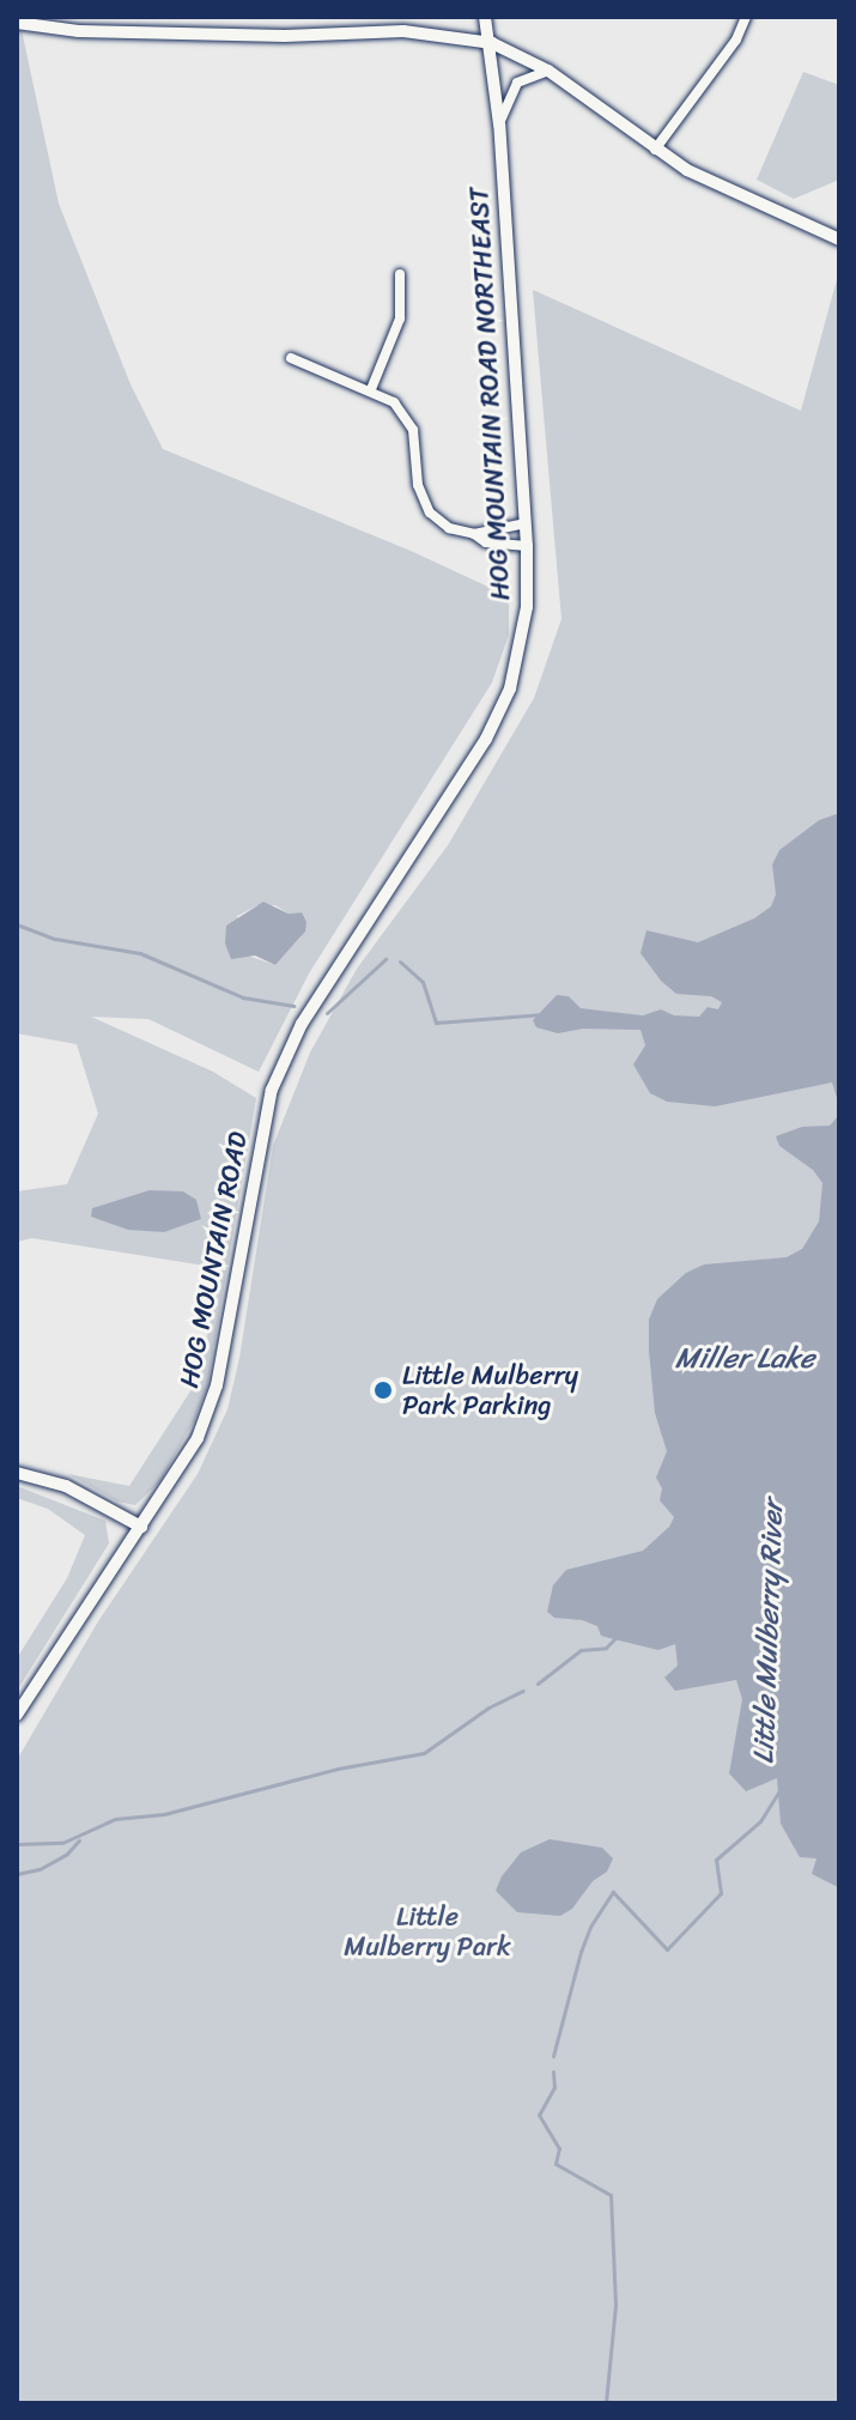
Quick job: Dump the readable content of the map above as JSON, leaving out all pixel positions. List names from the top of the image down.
{
  "streets": {
    "street": ["HOG MOUNTAIN ROAD NORTHEAST", "HOG MOUNTAIN ROAD"]
  },
  "crossings": [
    ["HOG MOUNTAIN ROAD NORTHEAST", "HOG MOUNTAIN ROAD"]
  ],
  "water": ["Miller Lake", "Little Mulberry River"],
  "parks": ["Little Mulberry Park"],
  "places": ["Little Mulberry Park Parking"]
}
